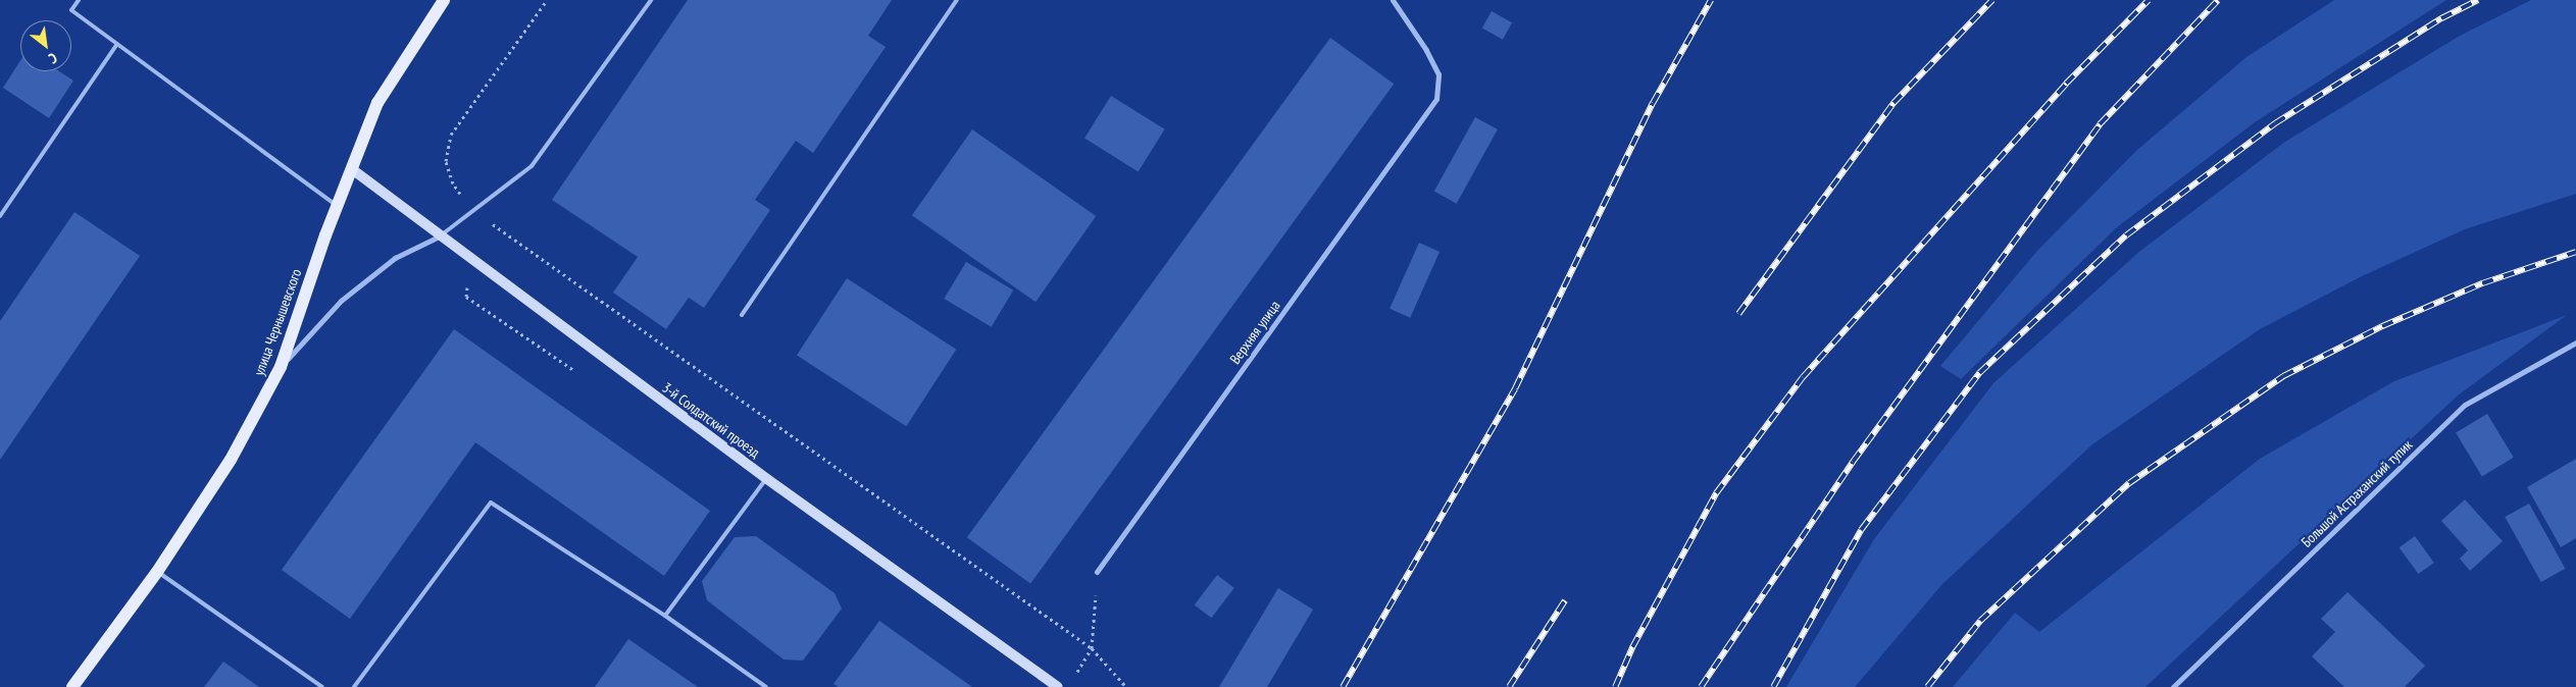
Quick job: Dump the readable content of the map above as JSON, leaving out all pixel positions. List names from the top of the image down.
{
  "streets": {
    "main road": ["улица Чернышевского", "3-й Солдатский проезд"],
    "street": ["Верхняя улица", "Большой Астраханский тупик"]
  },
  "crossings": [
    ["улица Чернышевского", "3-й Солдатский проезд"]
  ],
  "north": "bottom right"
}
